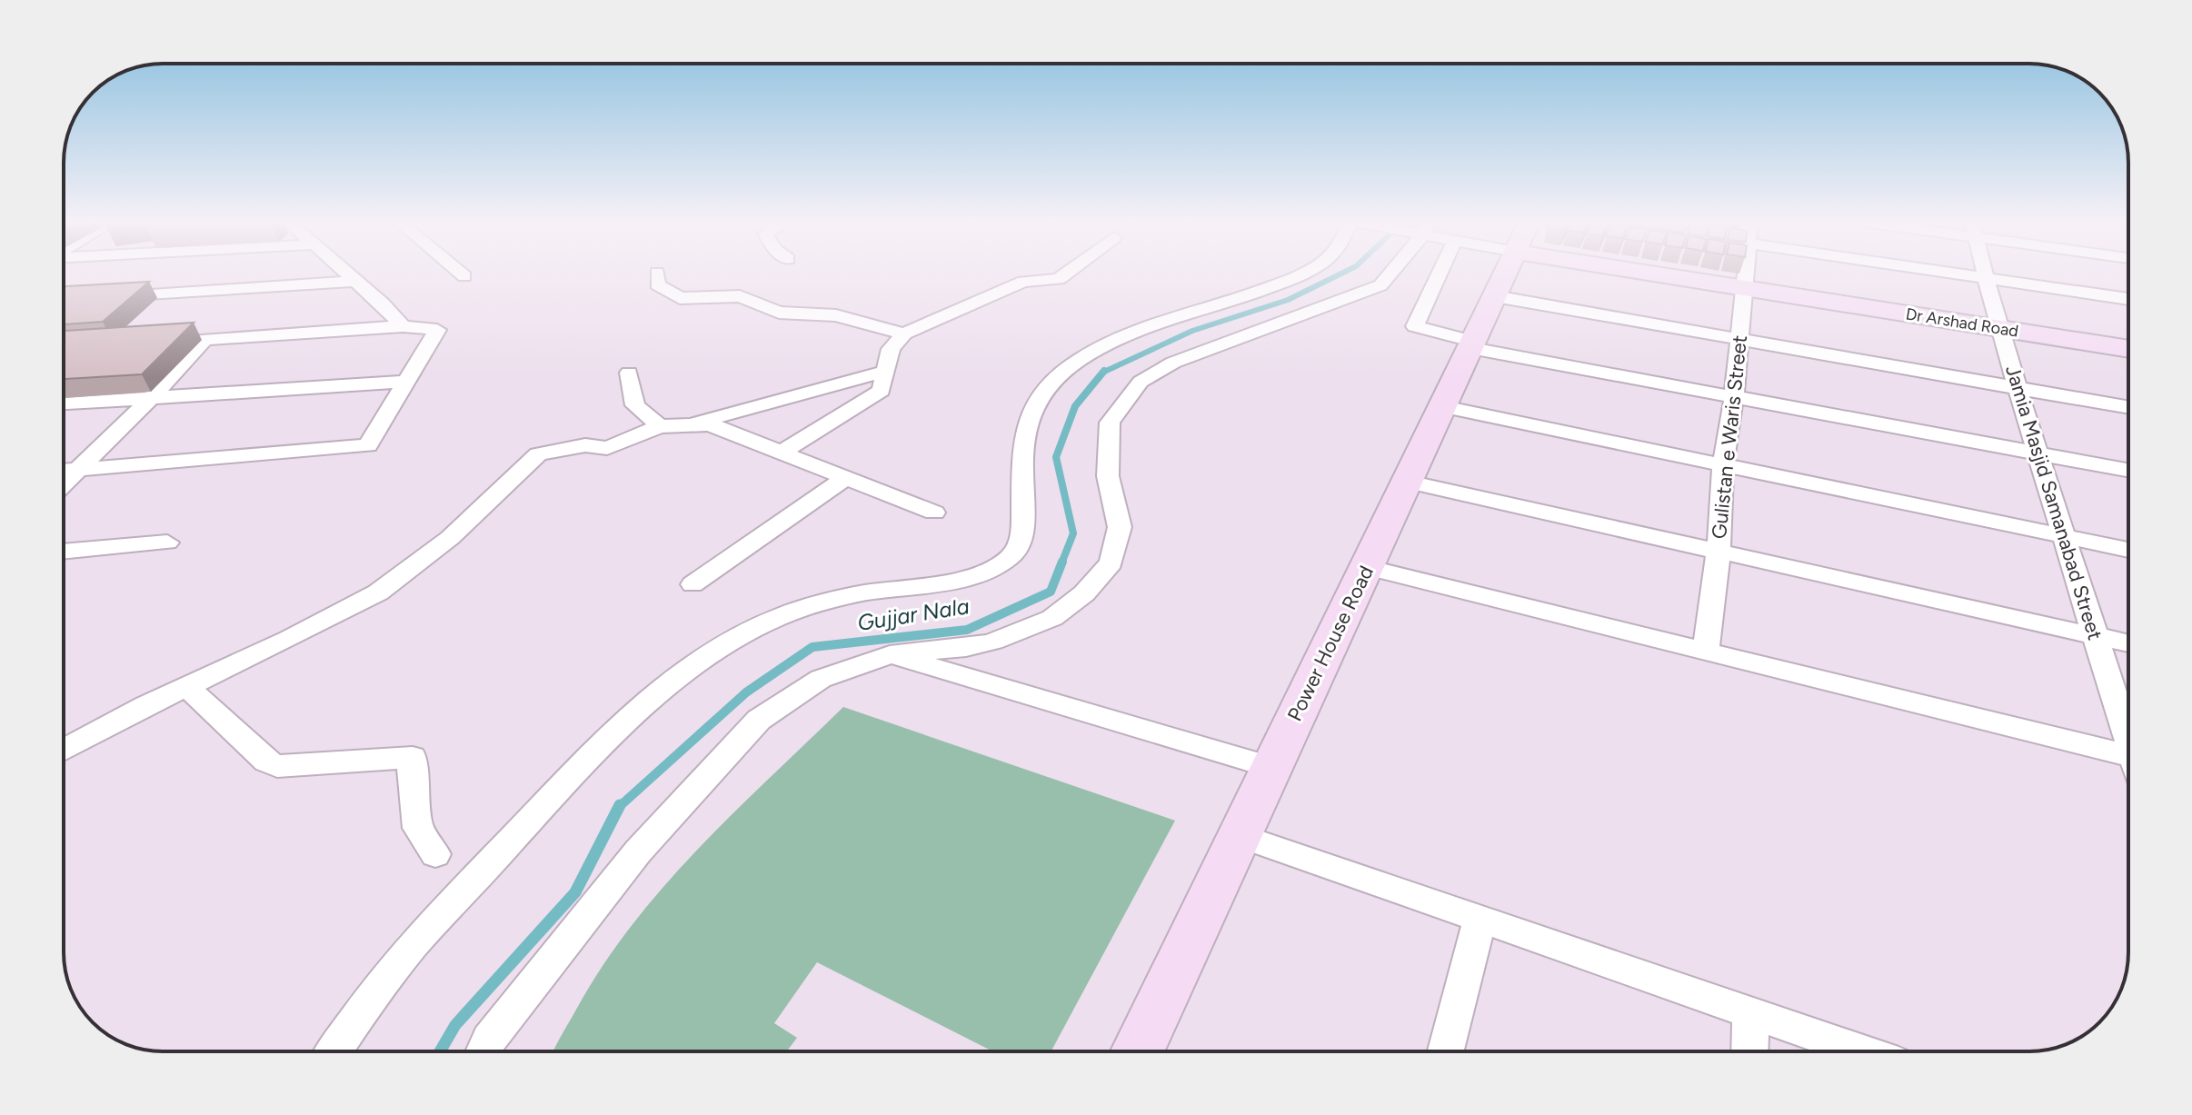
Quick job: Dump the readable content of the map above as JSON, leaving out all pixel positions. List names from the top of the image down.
{
  "streets": {
    "street": [
      "Dr Arshad Road",
      "Gulistan e Waris Street",
      "Jamia Masjid Samanabad Street",
      "Power House Road"
    ]
  },
  "crossings": [
    ["Dr Arshad Road", "Gulistan e Waris Street"],
    ["Dr Arshad Road", "Jamia Masjid Samanabad Street"]
  ],
  "water": ["Gujjar Nala"]
}
